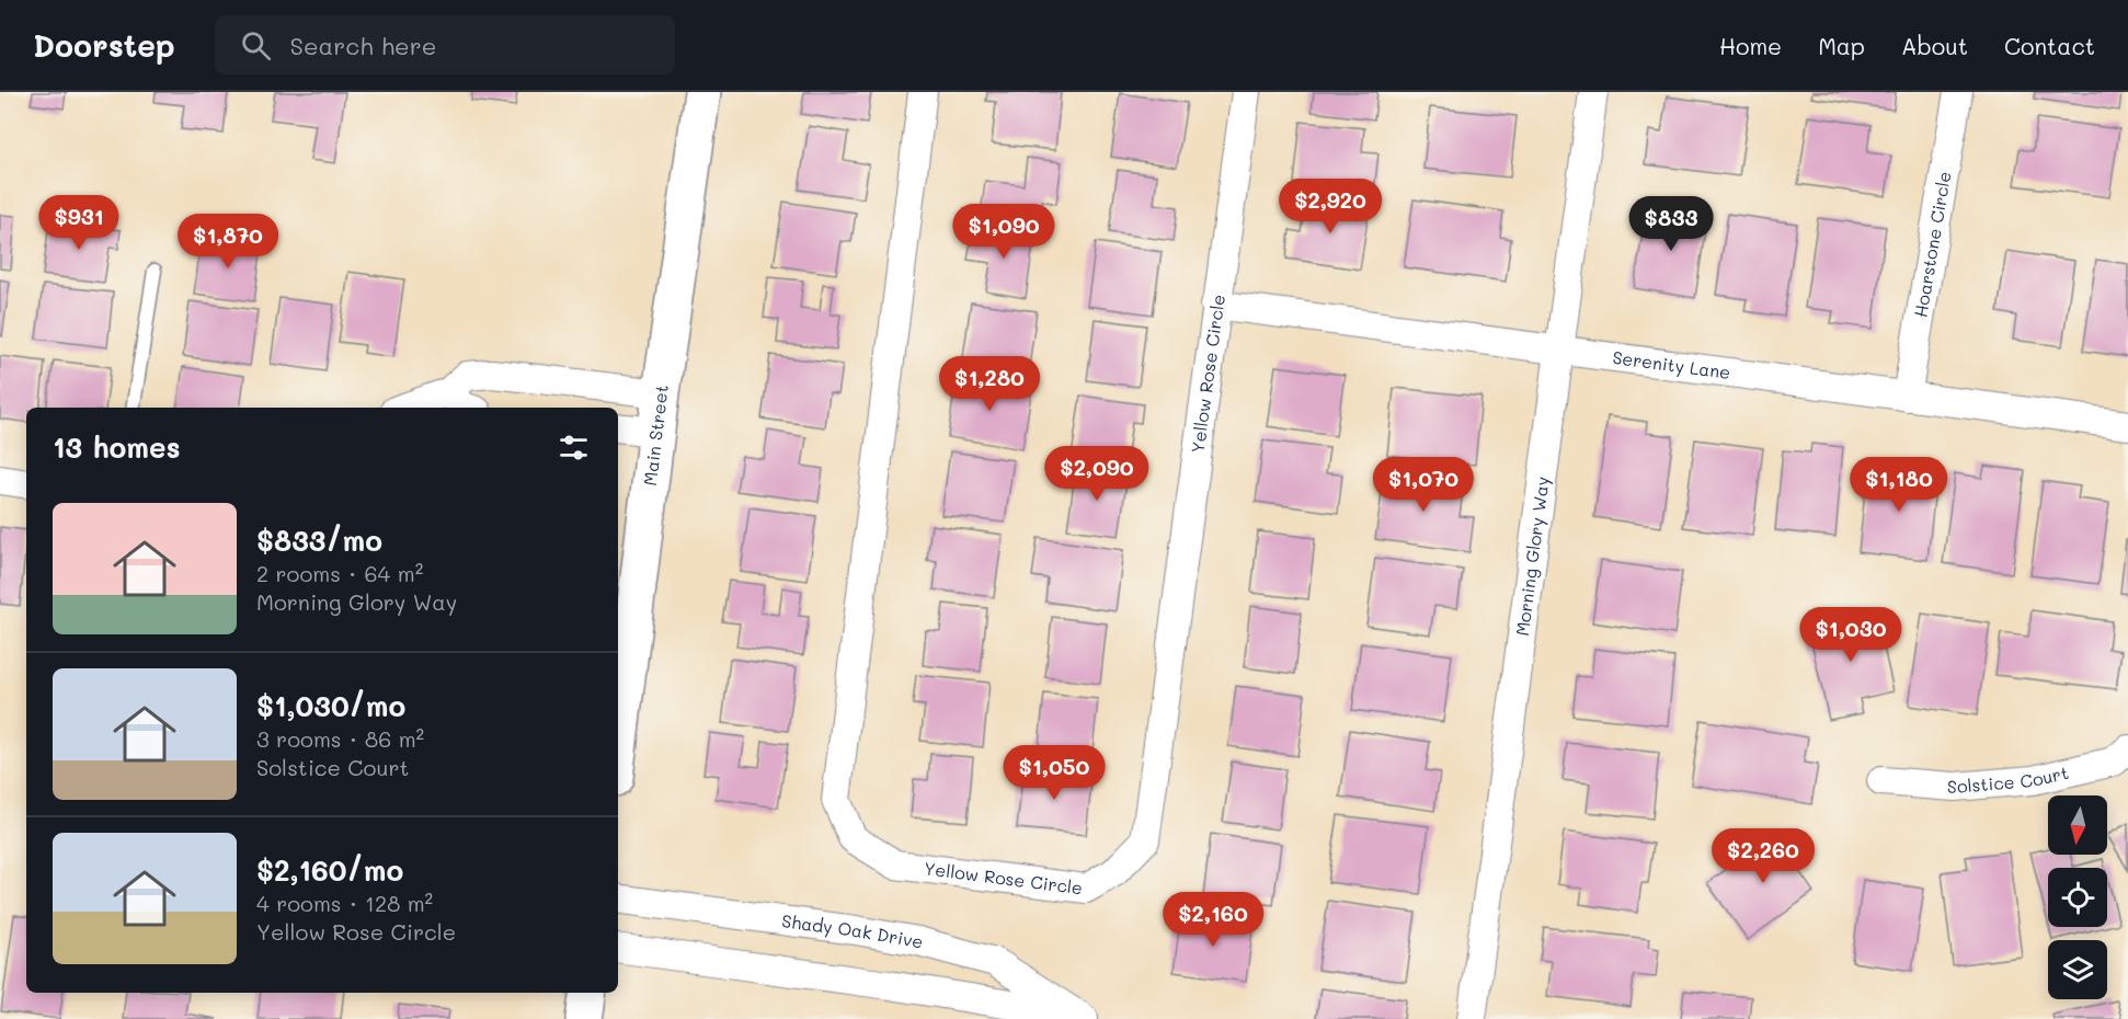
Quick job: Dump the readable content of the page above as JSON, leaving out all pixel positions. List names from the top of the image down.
{
  "streets": {
    "main road": ["Main Street"],
    "street": [
      "Hoarstone Circle",
      "Serenity Lane",
      "Yellow Rose Circle",
      "Morning Glory Way",
      "Solstice Court",
      "Shady Oak Drive"
    ]
  },
  "crossings": [
    ["Hoarstone Circle", "Serenity Lane"],
    ["Serenity Lane", "Yellow Rose Circle"],
    ["Serenity Lane", "Morning Glory Way"]
  ],
  "north": "bottom",
  "page": {
    "header": "Doorstep",
    "search": "Search here",
    "nav": [
      "Home",
      "Map",
      "About",
      "Contact"
    ],
    "price": [
      "$2,920",
      "$931",
      "$833",
      "$1,090",
      "$1,870",
      "$1,280",
      "$2,090",
      "$1,070",
      "$1,180",
      "$1,030",
      "$1,050",
      "$2,260",
      "$2,160"
    ],
    "heading": "13 homes",
    "list": [
      {
        "name": "$833/mo",
        "note": "2 rooms · 64 m² · Morning Glory Way"
      },
      {
        "name": "$1,030/mo",
        "note": "3 rooms · 86 m² · Solstice Court"
      },
      {
        "name": "$2,160/mo",
        "note": "4 rooms · 128 m² · Yellow Rose Circle"
      }
    ]
  }
}
